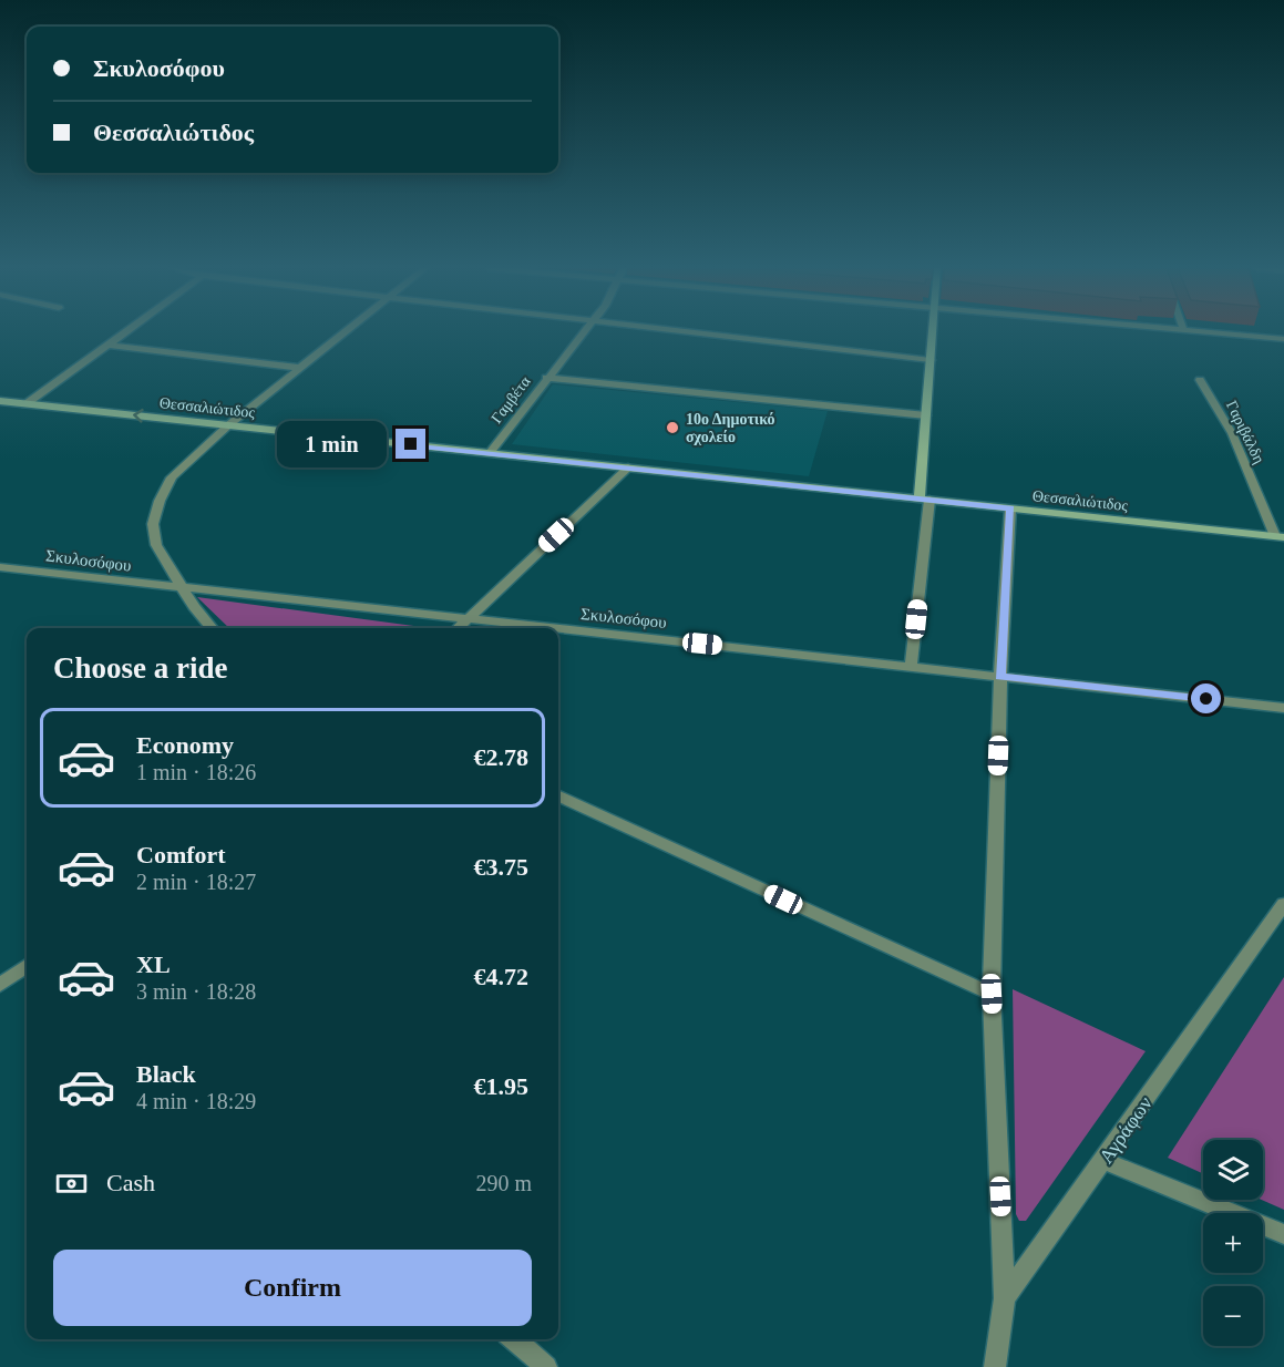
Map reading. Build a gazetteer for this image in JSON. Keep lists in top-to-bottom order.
{
  "streets": {
    "street": [
      "Γαμβέτα",
      "Θεσσαλιώτιδος",
      "Γαριβάλδη",
      "Σκυλοσόφου",
      "Αγράφων"
    ]
  },
  "crossings": [
    ["Γαμβέτα", "Θεσσαλιώτιδος"],
    ["Θεσσαλιώτιδος", "Γαριβάλδη"]
  ],
  "places": ["10ο Δημοτικό σχολείο"],
  "page": {
    "banner": ["Σκυλοσόφου", "Θεσσαλιώτιδος"],
    "bubble": "1 min",
    "heading": "Choose a ride",
    "list": [
      {
        "name": "Economy",
        "note": "1 min · 18:26",
        "value": "€2.78"
      },
      {
        "name": "Comfort",
        "note": "2 min · 18:27",
        "value": "€3.75"
      },
      {
        "name": "XL",
        "note": "3 min · 18:28",
        "value": "€4.72"
      },
      {
        "name": "Black",
        "note": "4 min · 18:29",
        "value": "€1.95"
      }
    ],
    "map_buttons": ["+", "−"],
    "pay": ["Cash", "290 m"],
    "buttons": "Confirm"
  }
}
